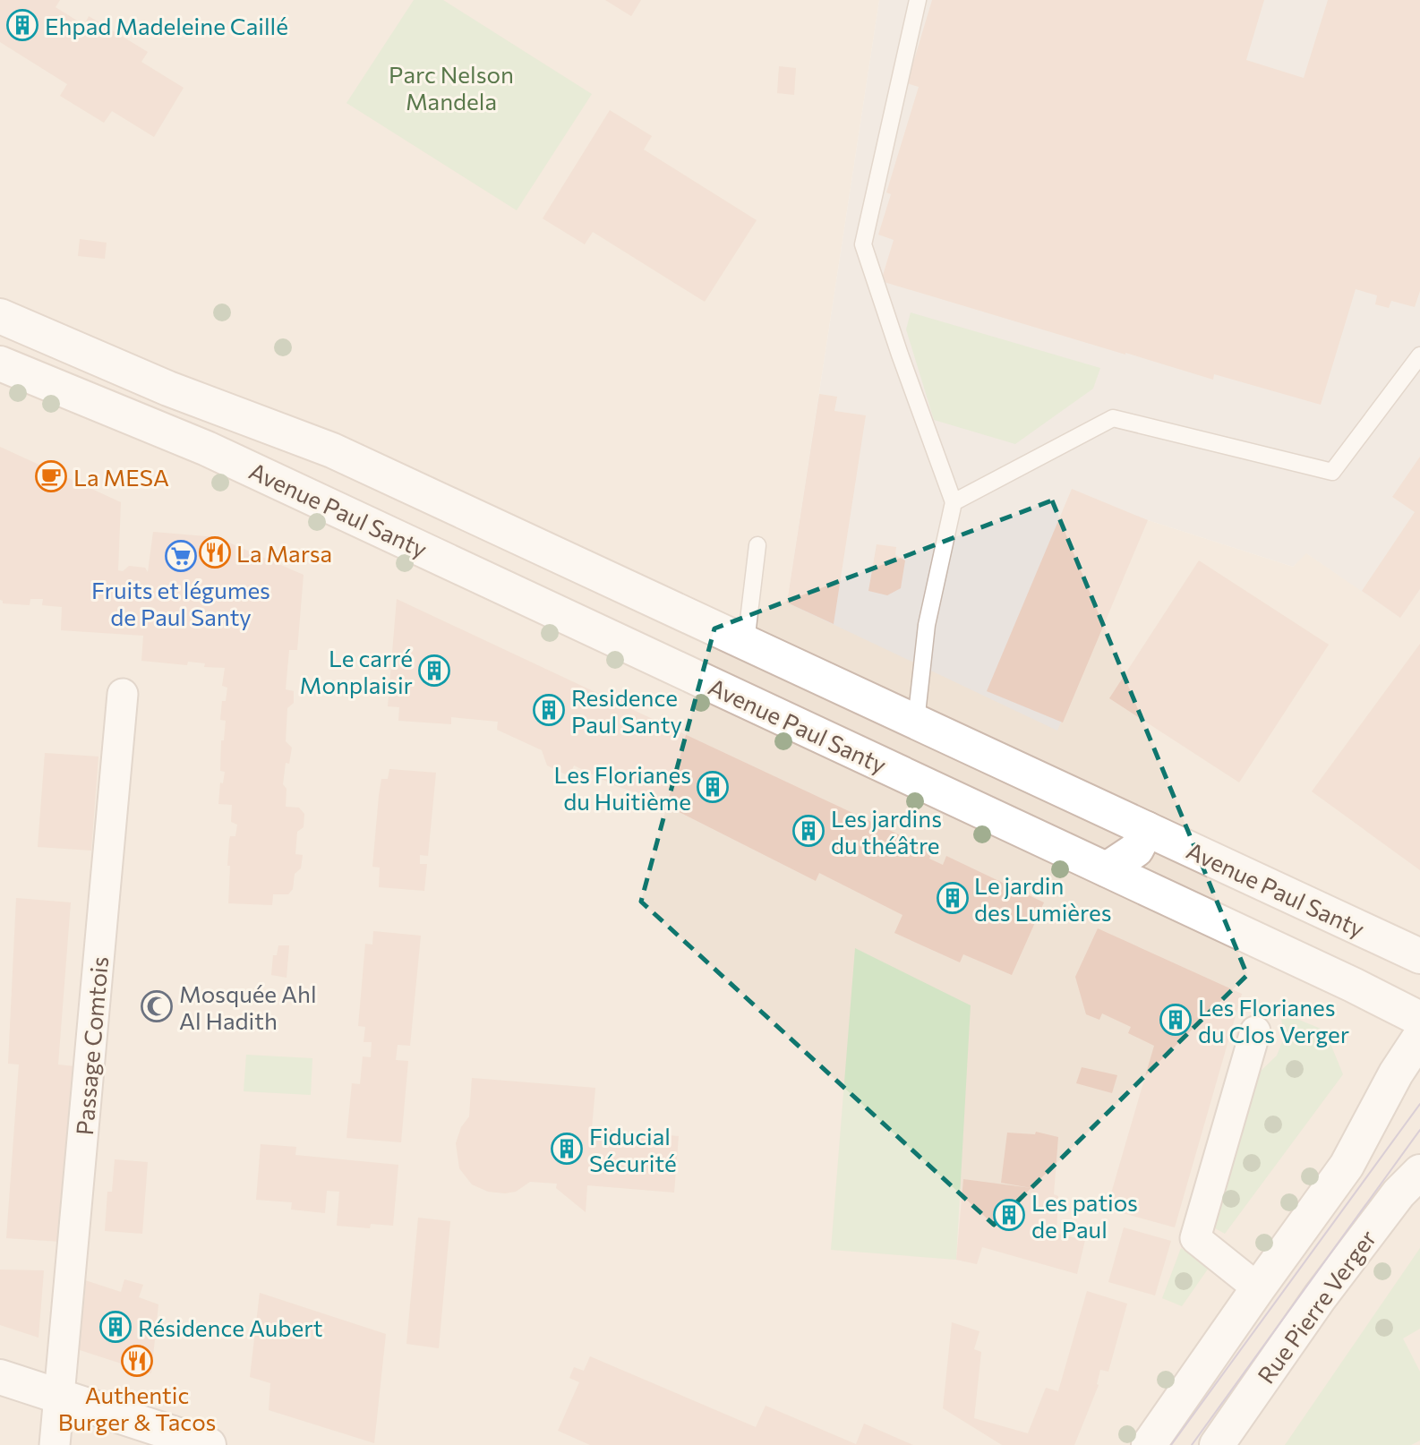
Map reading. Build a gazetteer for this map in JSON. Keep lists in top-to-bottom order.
{
  "streets": {
    "main road": ["Avenue Paul Santy", "Rue Pierre Verger"],
    "street": ["Passage Comtois"]
  },
  "parks": ["Parc Nelson Mandela"],
  "places": {
    "building": [
      "Ehpad Madeleine Caillé",
      "Le carré Monplaisir",
      "Residence Paul Santy",
      "Les Florianes du Huitième",
      "Les jardins du théâtre",
      "Le jardin des Lumières",
      "Les Florianes du Clos Verger",
      "Fiducial Sécurité",
      "Les patios de Paul",
      "Résidence Aubert"
    ],
    "cafe": ["La MESA"],
    "restaurant": ["La Marsa", "Authentic Burger & Tacos"],
    "supermarket": ["Fruits et légumes de Paul Santy"],
    "mosque": ["Mosquée Ahl Al Hadith"]
  }
}
